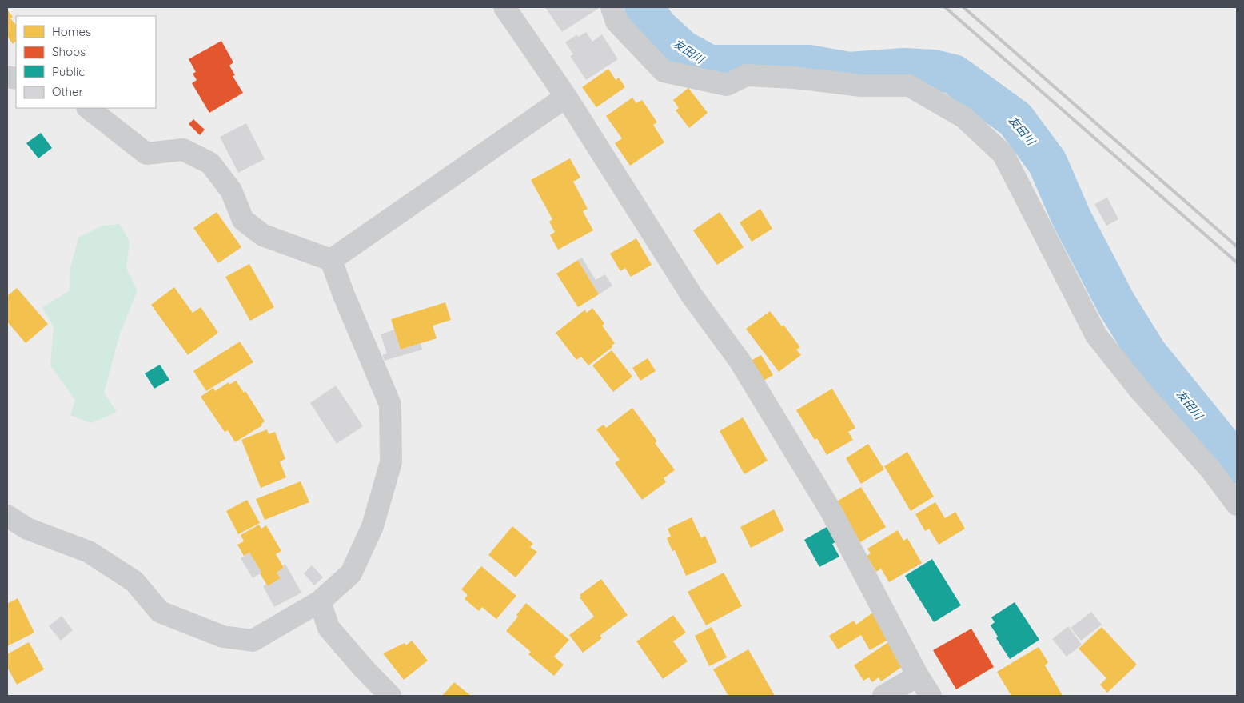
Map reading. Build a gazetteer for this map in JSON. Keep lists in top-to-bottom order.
{
  "water": ["友田川"],
  "legend": [
    "Homes",
    "Shops",
    "Public",
    "Other"
  ]
}
